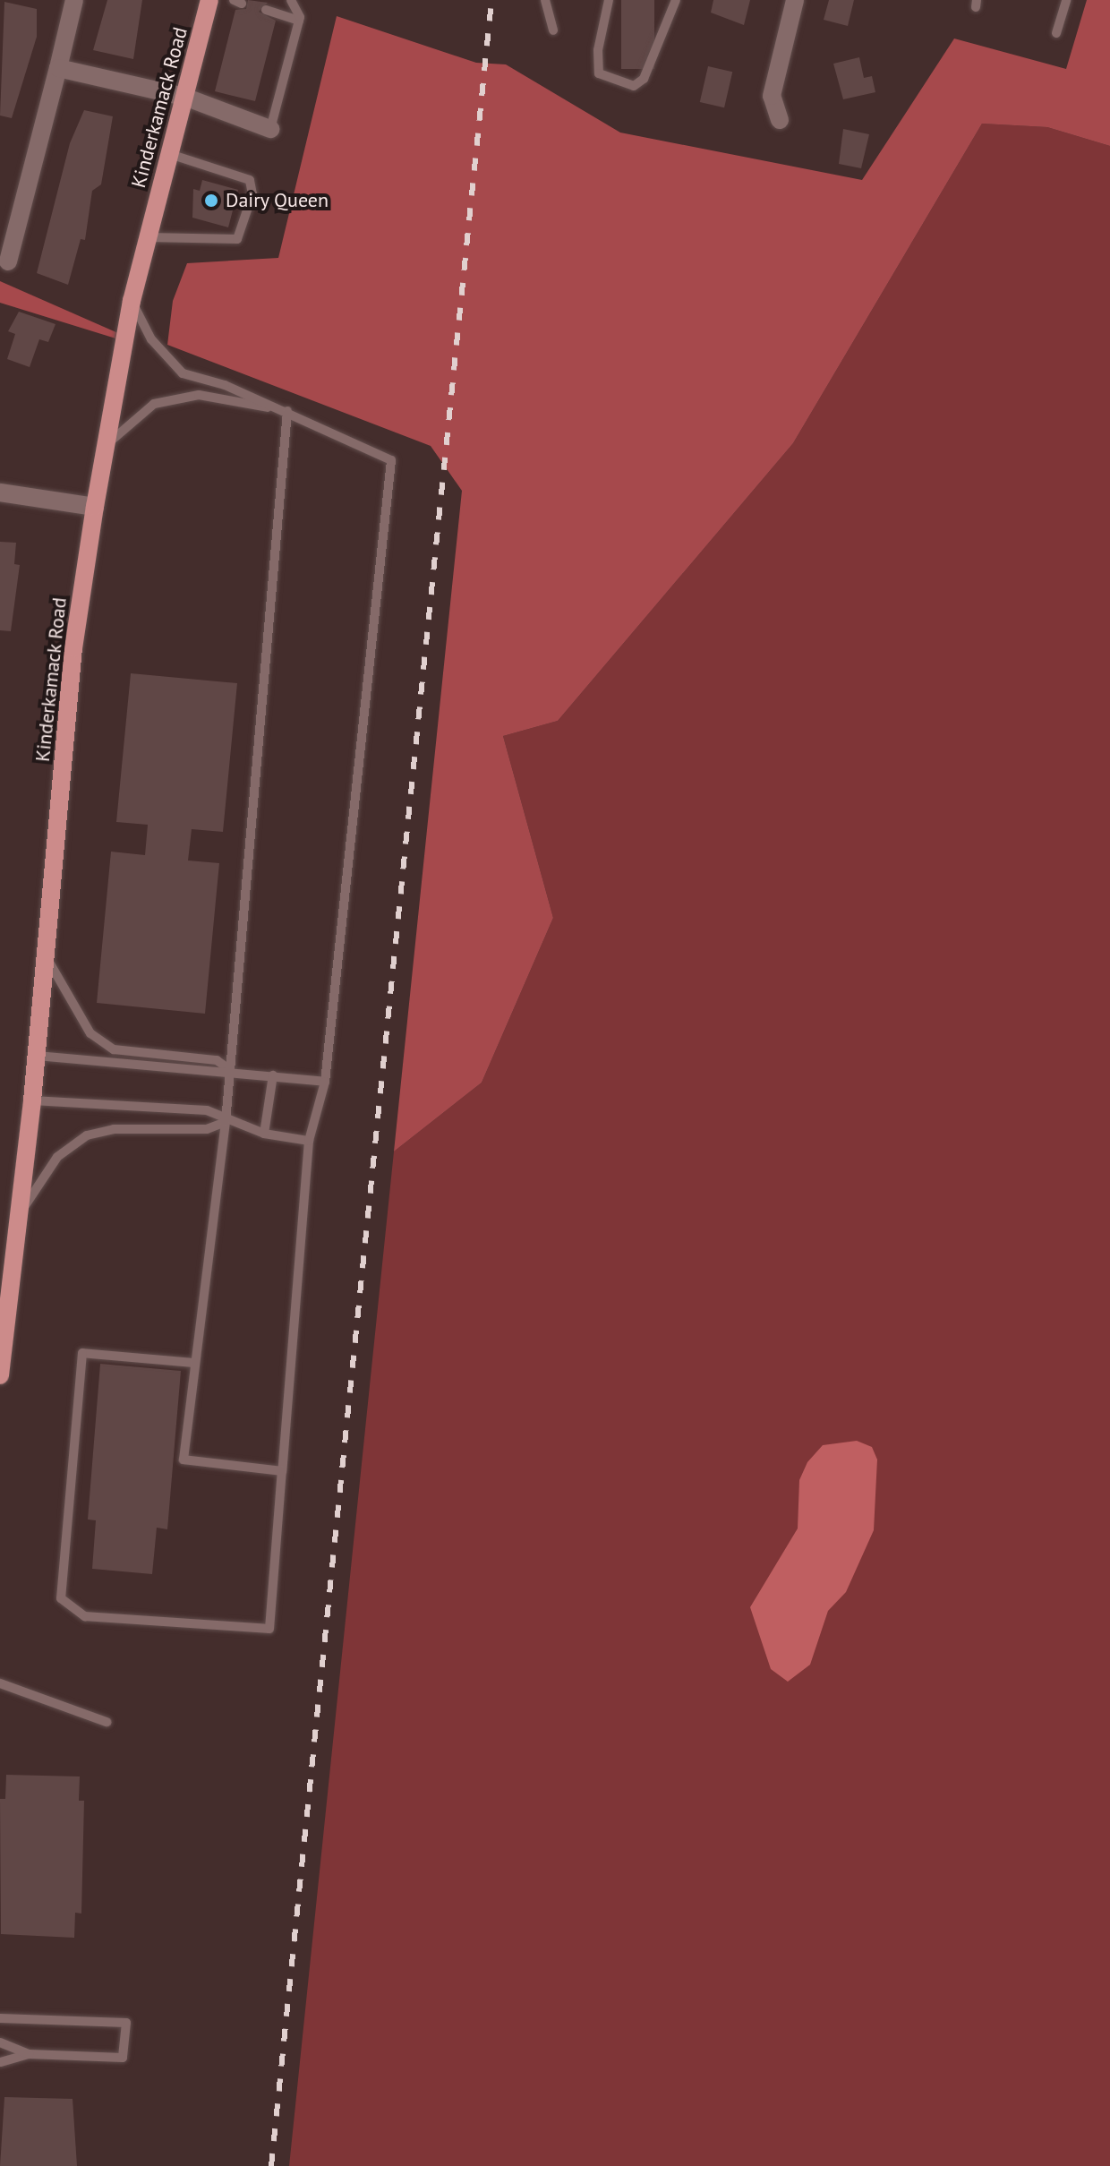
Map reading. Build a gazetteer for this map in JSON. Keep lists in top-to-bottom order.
{
  "streets": {
    "main road": ["Kinderkamack Road"]
  },
  "places": ["Dairy Queen"]
}
